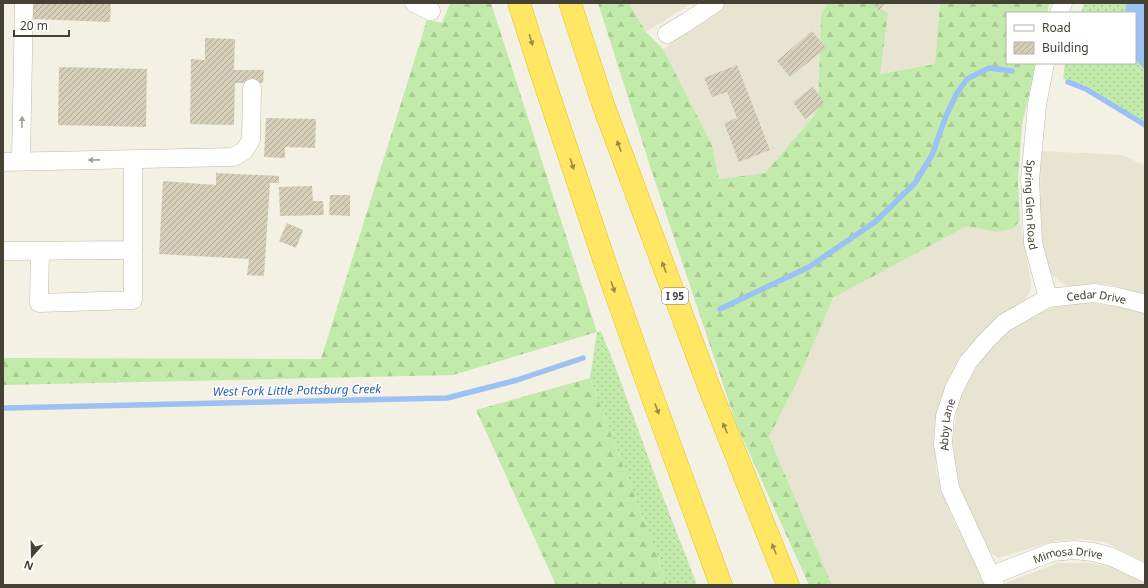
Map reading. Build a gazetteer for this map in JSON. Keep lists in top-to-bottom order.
{
  "streets": {
    "highway": ["I 95"],
    "street": [
      "Spring Glen Road",
      "Cedar Drive",
      "Abby Lane",
      "Mimosa Drive"
    ]
  },
  "crossings": [
    ["Spring Glen Road", "Cedar Drive"],
    ["Spring Glen Road", "Abby Lane"],
    ["Cedar Drive", "Abby Lane"],
    ["Abby Lane", "Mimosa Drive"]
  ],
  "water": ["West Fork Little Pottsburg Creek"],
  "legend": ["Road", "Building"],
  "scale_bar": "20 m",
  "north": "bottom"
}
